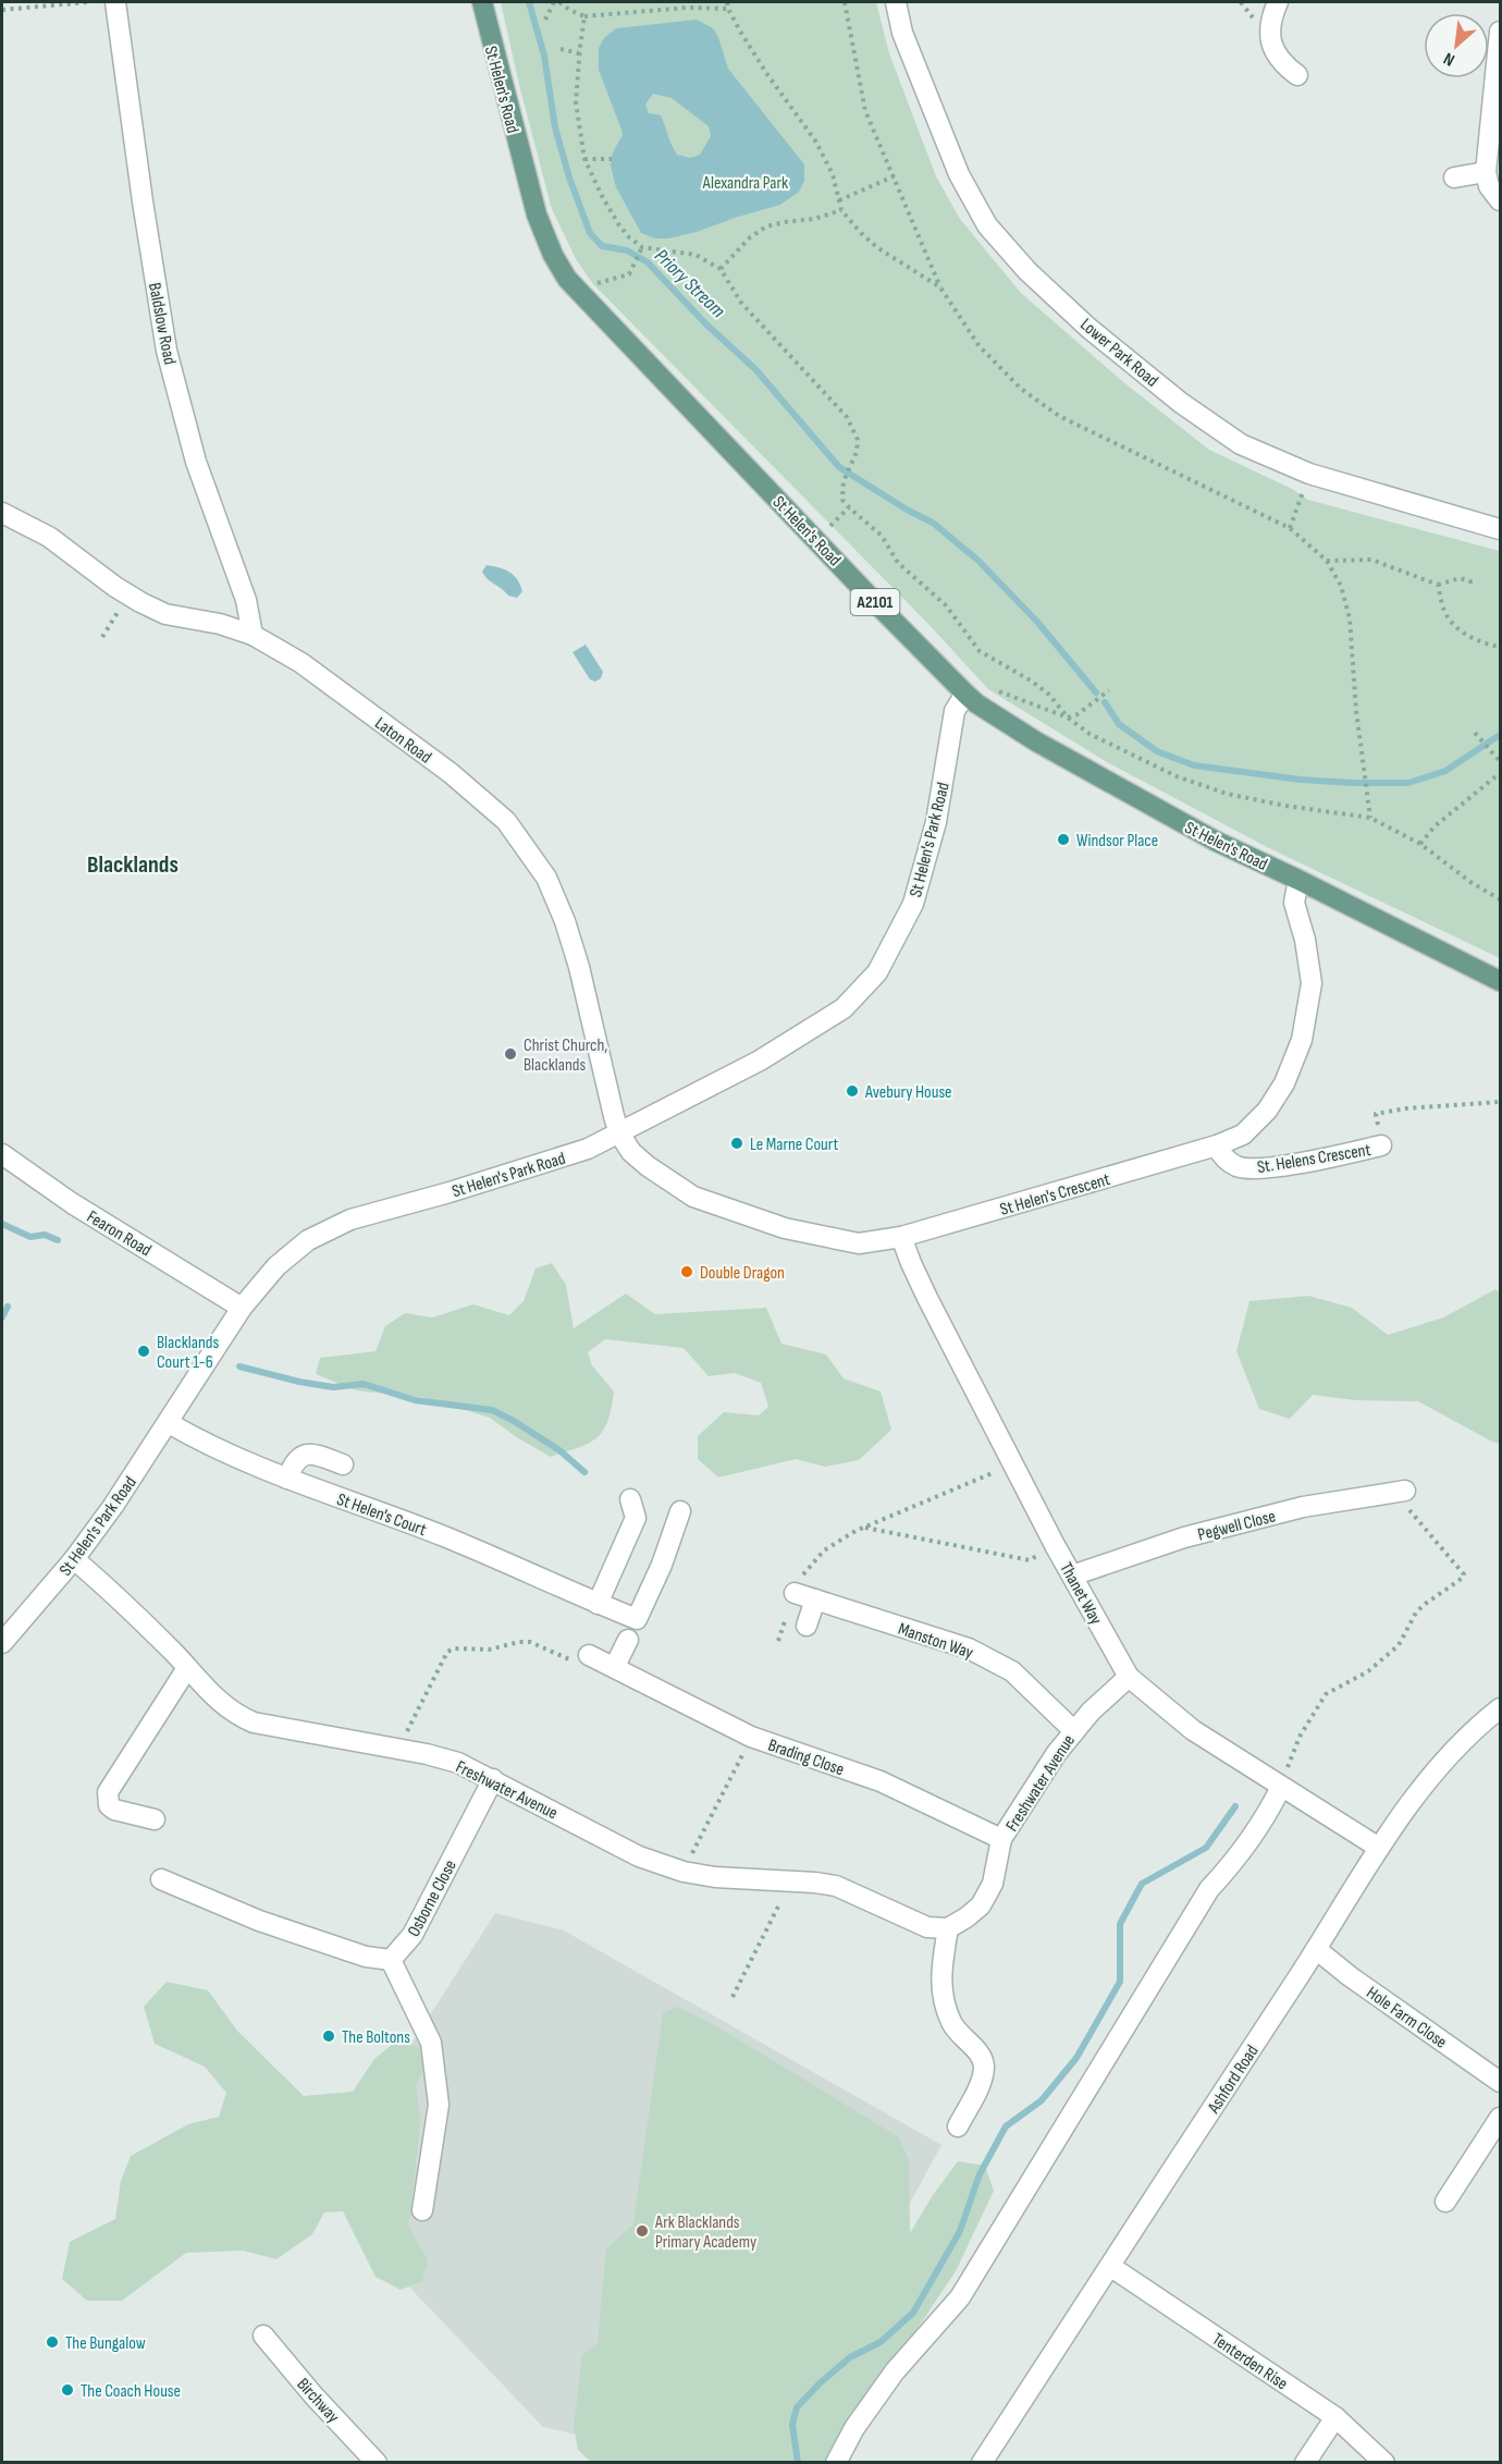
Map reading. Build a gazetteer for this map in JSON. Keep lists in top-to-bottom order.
{
  "streets": {
    "main road": ["St Helen's Road", "A2101"],
    "street": [
      "Baldslow Road",
      "Lower Park Road",
      "Laton Road",
      "St Helen's Park Road",
      "St. Helens Crescent",
      "St Helen's Crescent",
      "Fearon Road",
      "St Helen's Court",
      "Pegwell Close",
      "Thanet Way",
      "Manston Way",
      "Brading Close",
      "Freshwater Avenue",
      "Osborne Close",
      "Hole Farm Close",
      "Ashford Road",
      "Tenterden Rise",
      "Birchway"
    ]
  },
  "crossings": [
    ["St Helen's Road", "St Helen's Park Road"],
    ["St Helen's Road", "St Helen's Crescent"],
    ["Baldslow Road", "Laton Road"],
    ["Laton Road", "St Helen's Park Road"],
    ["Laton Road", "St Helen's Crescent"],
    ["St Helen's Park Road", "St Helen's Crescent"],
    ["St Helen's Park Road", "Fearon Road"],
    ["St Helen's Park Road", "St Helen's Court"],
    ["St Helen's Park Road", "Freshwater Avenue"],
    ["St. Helens Crescent", "St Helen's Crescent"],
    ["St Helen's Crescent", "Thanet Way"],
    ["Pegwell Close", "Thanet Way"],
    ["Thanet Way", "Freshwater Avenue"],
    ["Thanet Way", "Ashford Road"],
    ["Manston Way", "Freshwater Avenue"],
    ["Brading Close", "Freshwater Avenue"],
    ["Freshwater Avenue", "Osborne Close"],
    ["Hole Farm Close", "Ashford Road"],
    ["Ashford Road", "Tenterden Rise"]
  ],
  "districts": ["Blacklands"],
  "water": ["Priory Stream"],
  "parks": ["Alexandra Park"],
  "places": [
    "Windsor Place",
    "Christ Church, Blacklands",
    "Avebury House",
    "Le Marne Court",
    "Double Dragon",
    "Blacklands Court 1-6",
    "The Boltons",
    "Ark Blacklands Primary Academy",
    "The Bungalow",
    "The Coach House"
  ],
  "north": "bottom left"
}
